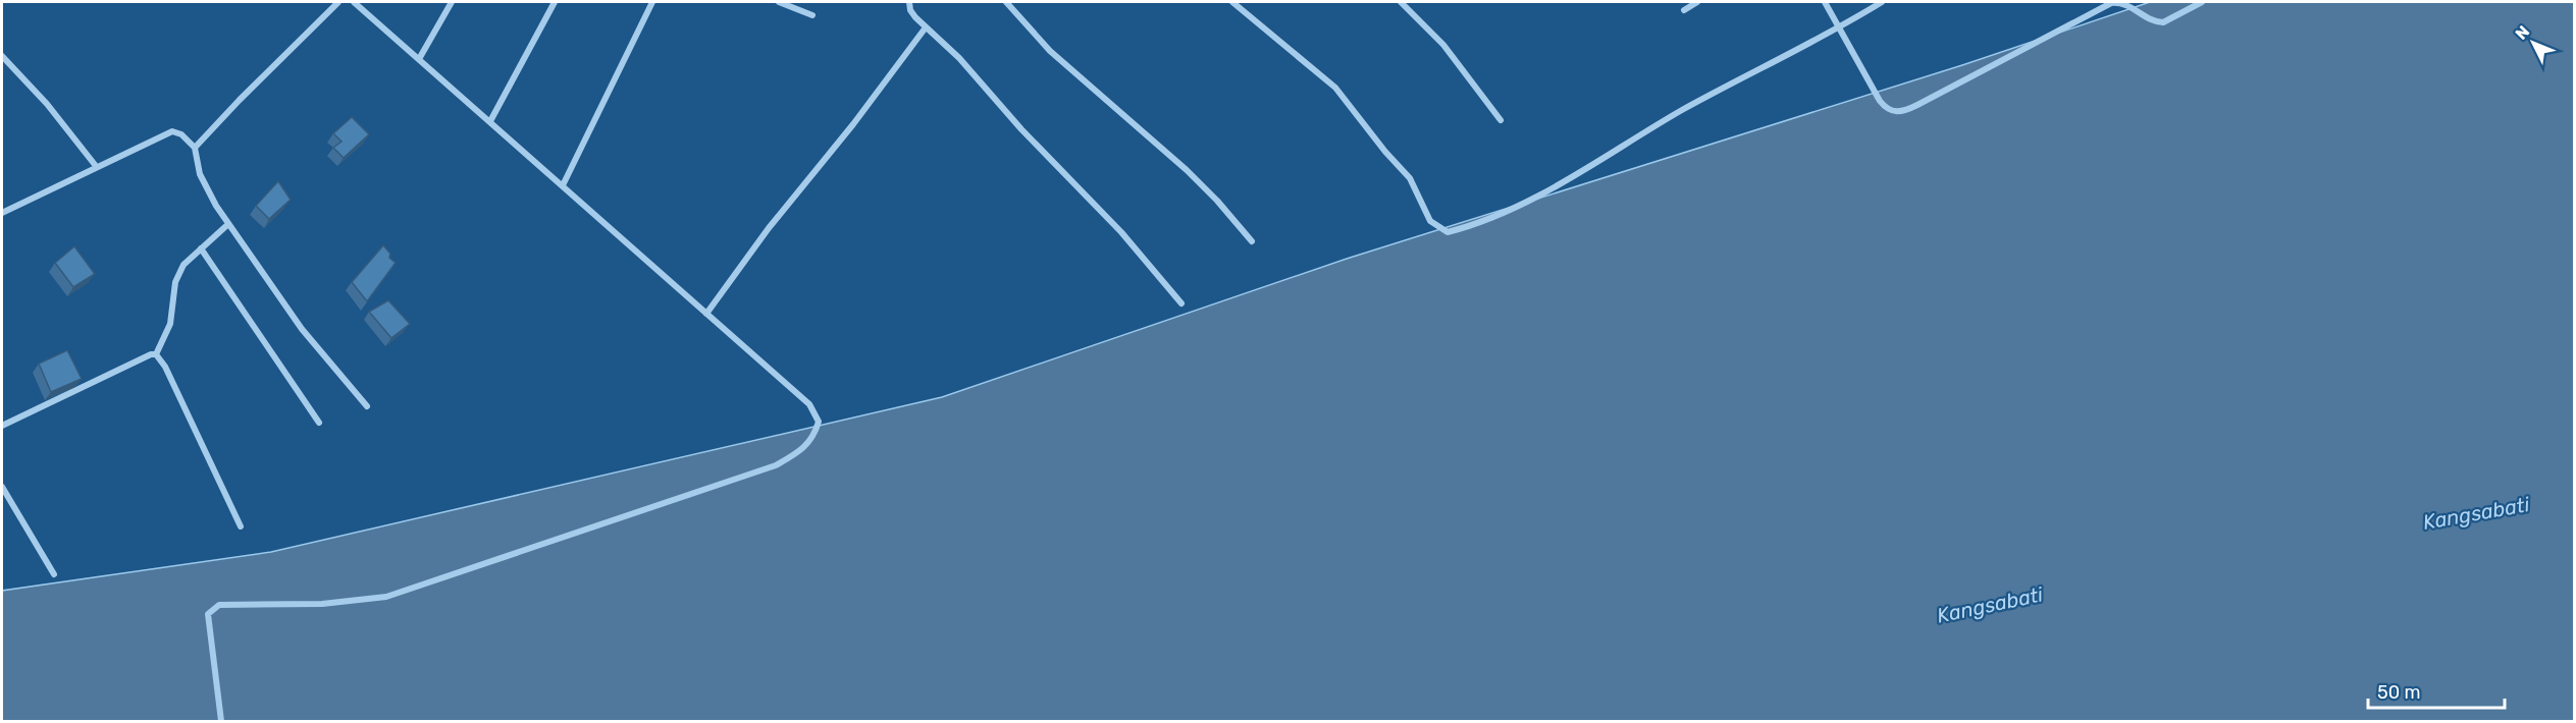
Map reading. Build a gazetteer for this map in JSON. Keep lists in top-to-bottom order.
{
  "water": ["Kangsabati"],
  "scale_bar": "50 m",
  "north": "top left"
}
